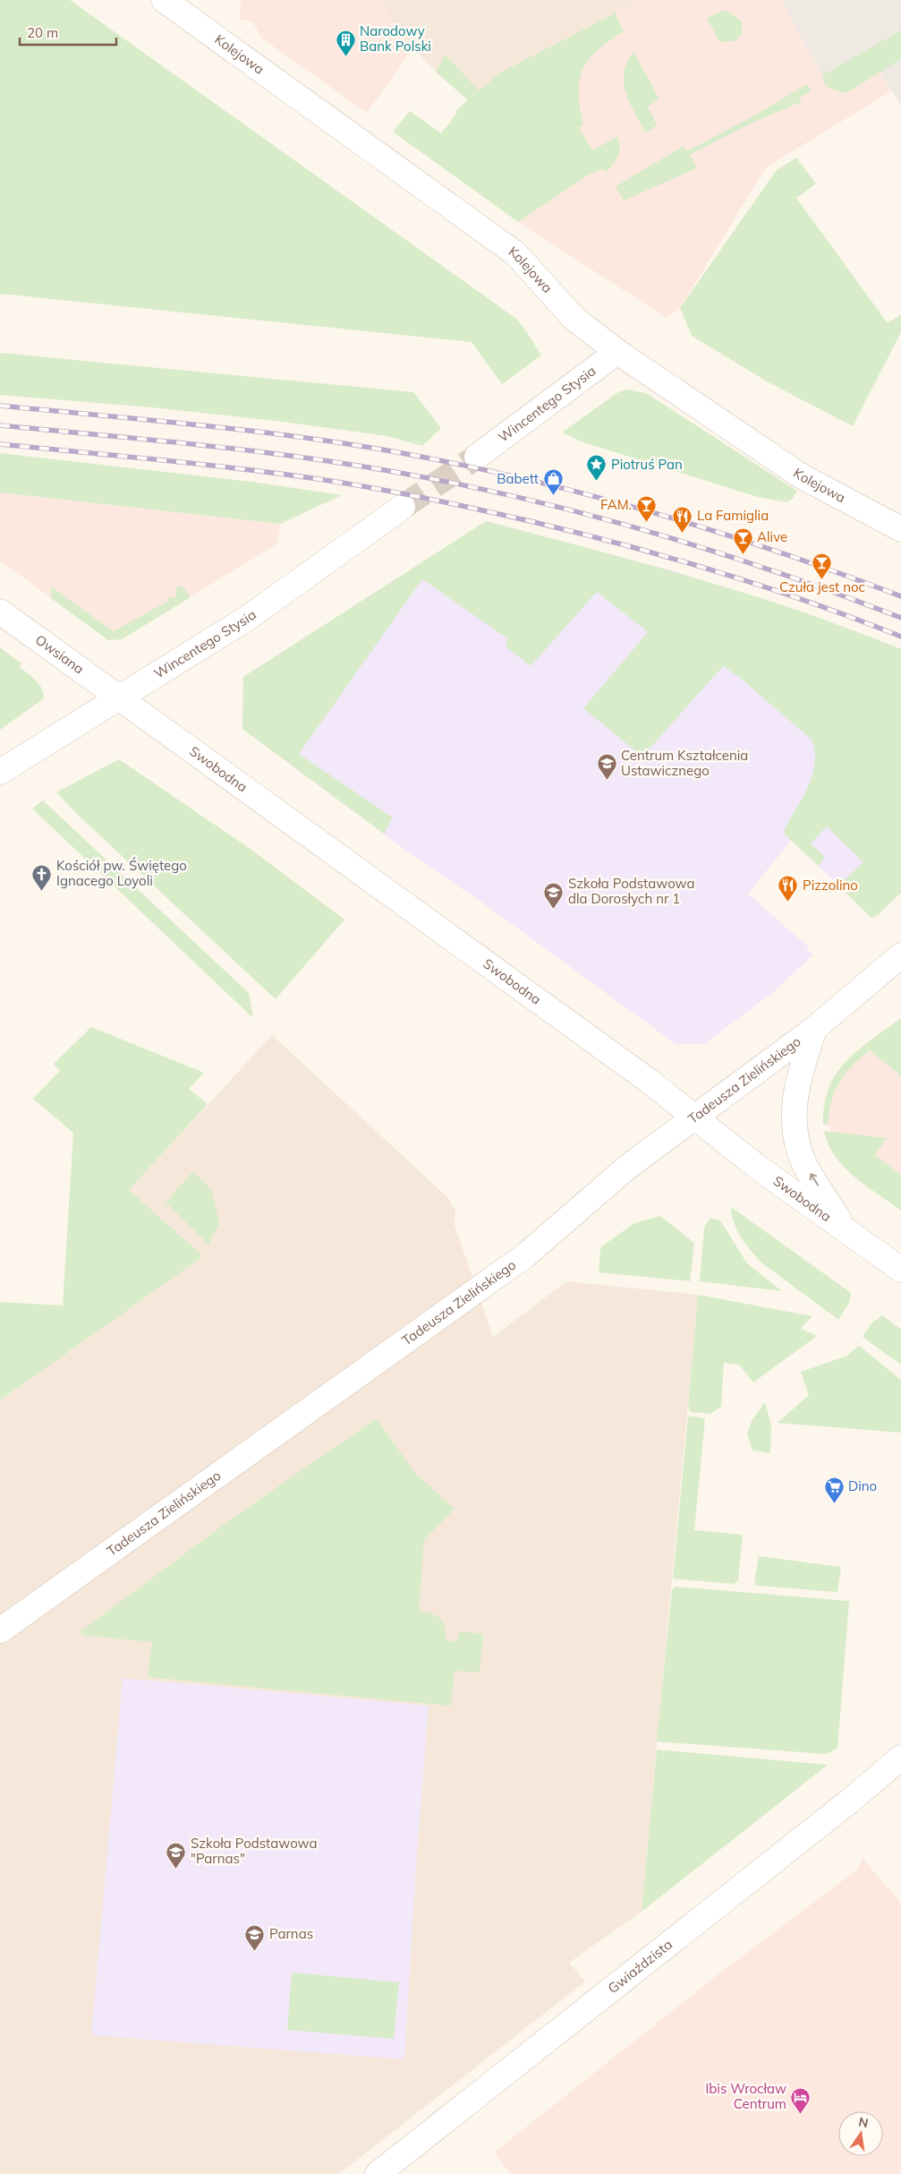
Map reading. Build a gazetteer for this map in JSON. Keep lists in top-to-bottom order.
{
  "streets": {
    "street": [
      "Kolejowa",
      "Wincentego Stysia",
      "Owsiana",
      "Swobodna",
      "Tadeusza Zielińskiego",
      "Gwiaździsta"
    ]
  },
  "crossings": [
    ["Kolejowa", "Wincentego Stysia"],
    ["Wincentego Stysia", "Owsiana"],
    ["Wincentego Stysia", "Swobodna"],
    ["Owsiana", "Swobodna"],
    ["Swobodna", "Tadeusza Zielińskiego"]
  ],
  "places": {
    "building": ["Narodowy Bank Polski"],
    "place": ["Piotruś Pan"],
    "shop": ["Babett"],
    "bar": ["FAM.", "Alive", "Czuła jest noc"],
    "restaurant": ["La Famiglia", "Pizzolino"],
    "school or university": [
      "Centrum Kształcenia Ustawicznego",
      "Szkoła Podstawowa dla Dorosłych nr 1",
      "Szkoła Podstawowa \"Parnas\"",
      "Parnas"
    ],
    "church": ["Kościół pw. Świętego Ignacego Loyoli"],
    "supermarket": ["Dino"],
    "hotel": ["Ibis Wrocław Centrum"]
  },
  "scale_bar": "20 m",
  "north": "top"
}
